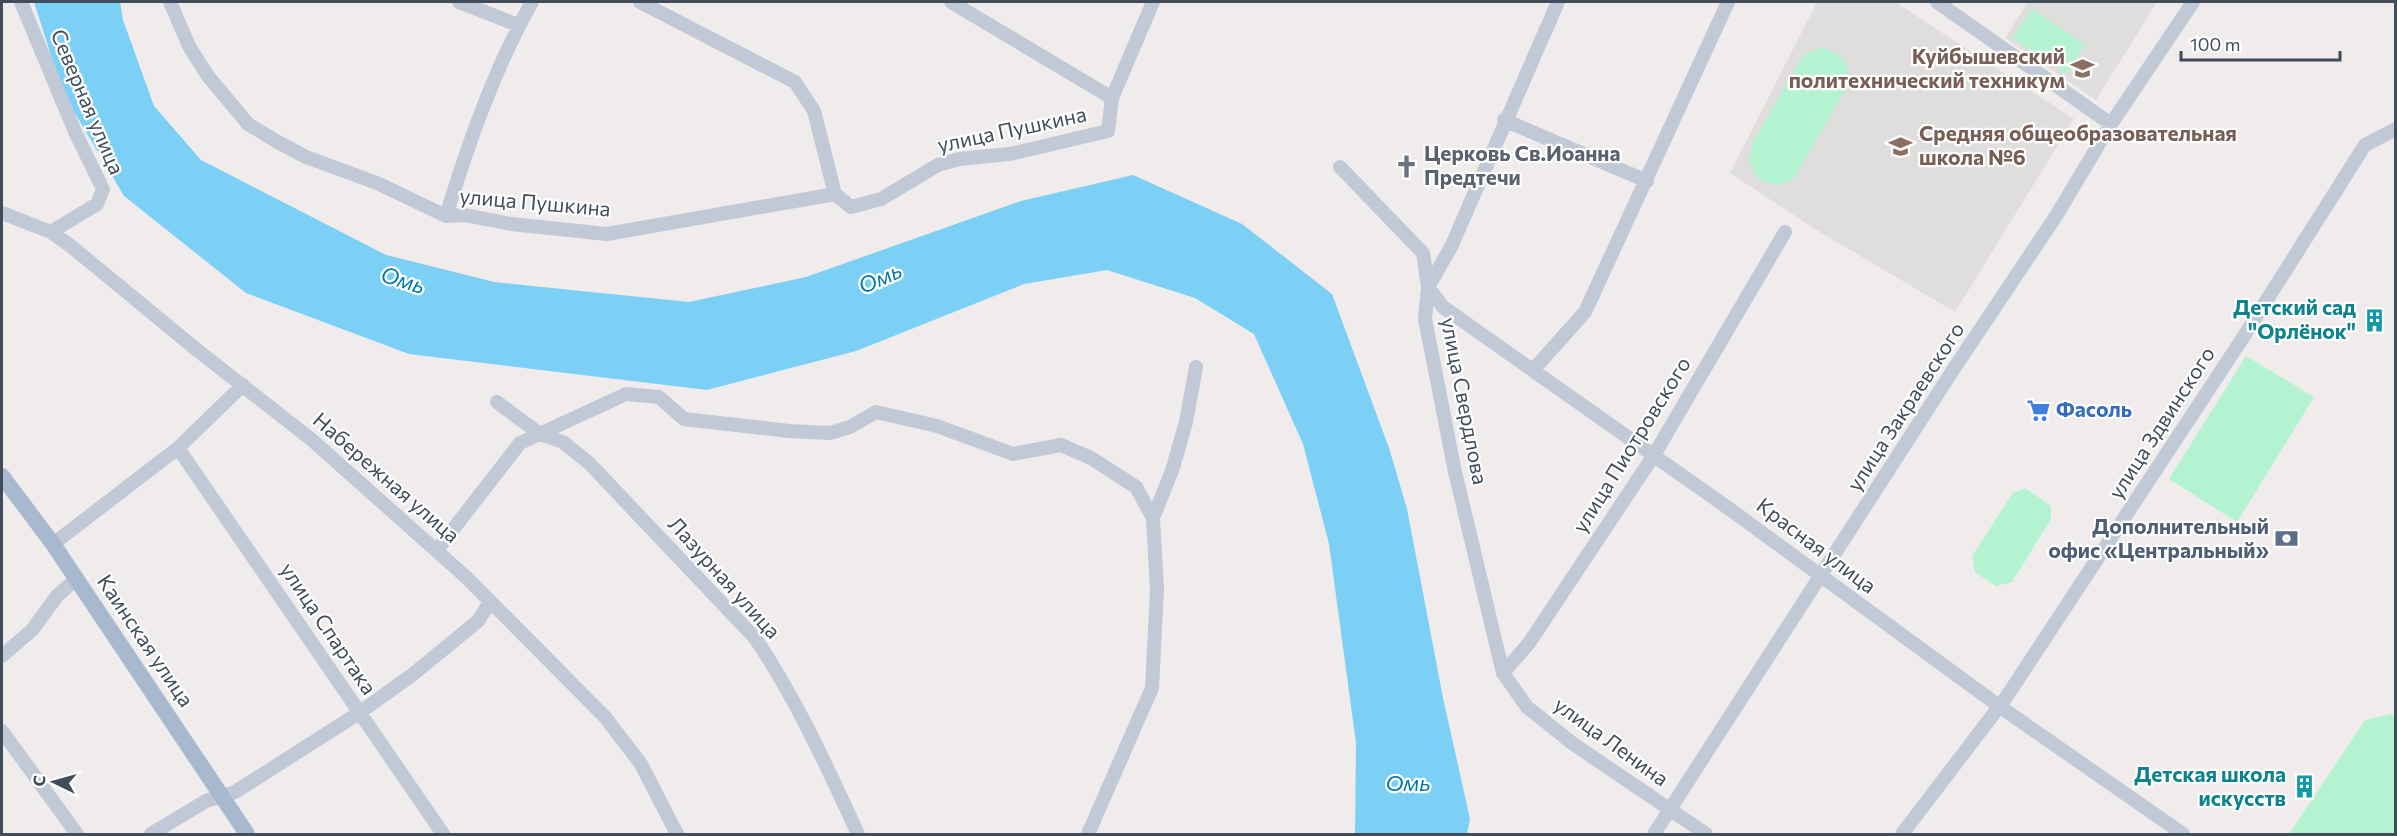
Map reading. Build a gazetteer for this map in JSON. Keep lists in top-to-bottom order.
{
  "streets": {
    "main road": ["Каинская улица"],
    "street": [
      "Северная улица",
      "улица Пушкина",
      "улица Свердлова",
      "улица Закраевского",
      "улица Здвинского",
      "улица Пиотровского",
      "Набережная улица",
      "Красная улица",
      "Лазурная улица",
      "улица Спартака",
      "улица Ленина"
    ]
  },
  "crossings": [
    ["Северная улица", "Набережная улица"],
    ["улица Свердлова", "улица Пиотровского"],
    ["улица Свердлова", "Красная улица"],
    ["улица Свердлова", "улица Ленина"],
    ["улица Закраевского", "Красная улица"],
    ["улица Закраевского", "улица Ленина"],
    ["улица Здвинского", "Красная улица"],
    ["улица Пиотровского", "Красная улица"],
    ["улица Пиотровского", "улица Ленина"]
  ],
  "water": ["Омь"],
  "places": {
    "school or university": ["Куйбышевский политехнический техникум", "Средняя общеобразовательная школа №6"],
    "church": ["Церковь Св.Иоанна Предтечи"],
    "building": ["Детский сад \"Орлёнок\"", "Детская школа искусств"],
    "supermarket": ["Фасоль"],
    "bank": ["Дополнительный офис «Центральный»"]
  },
  "scale_bar": "100 m",
  "north": "left"
}
